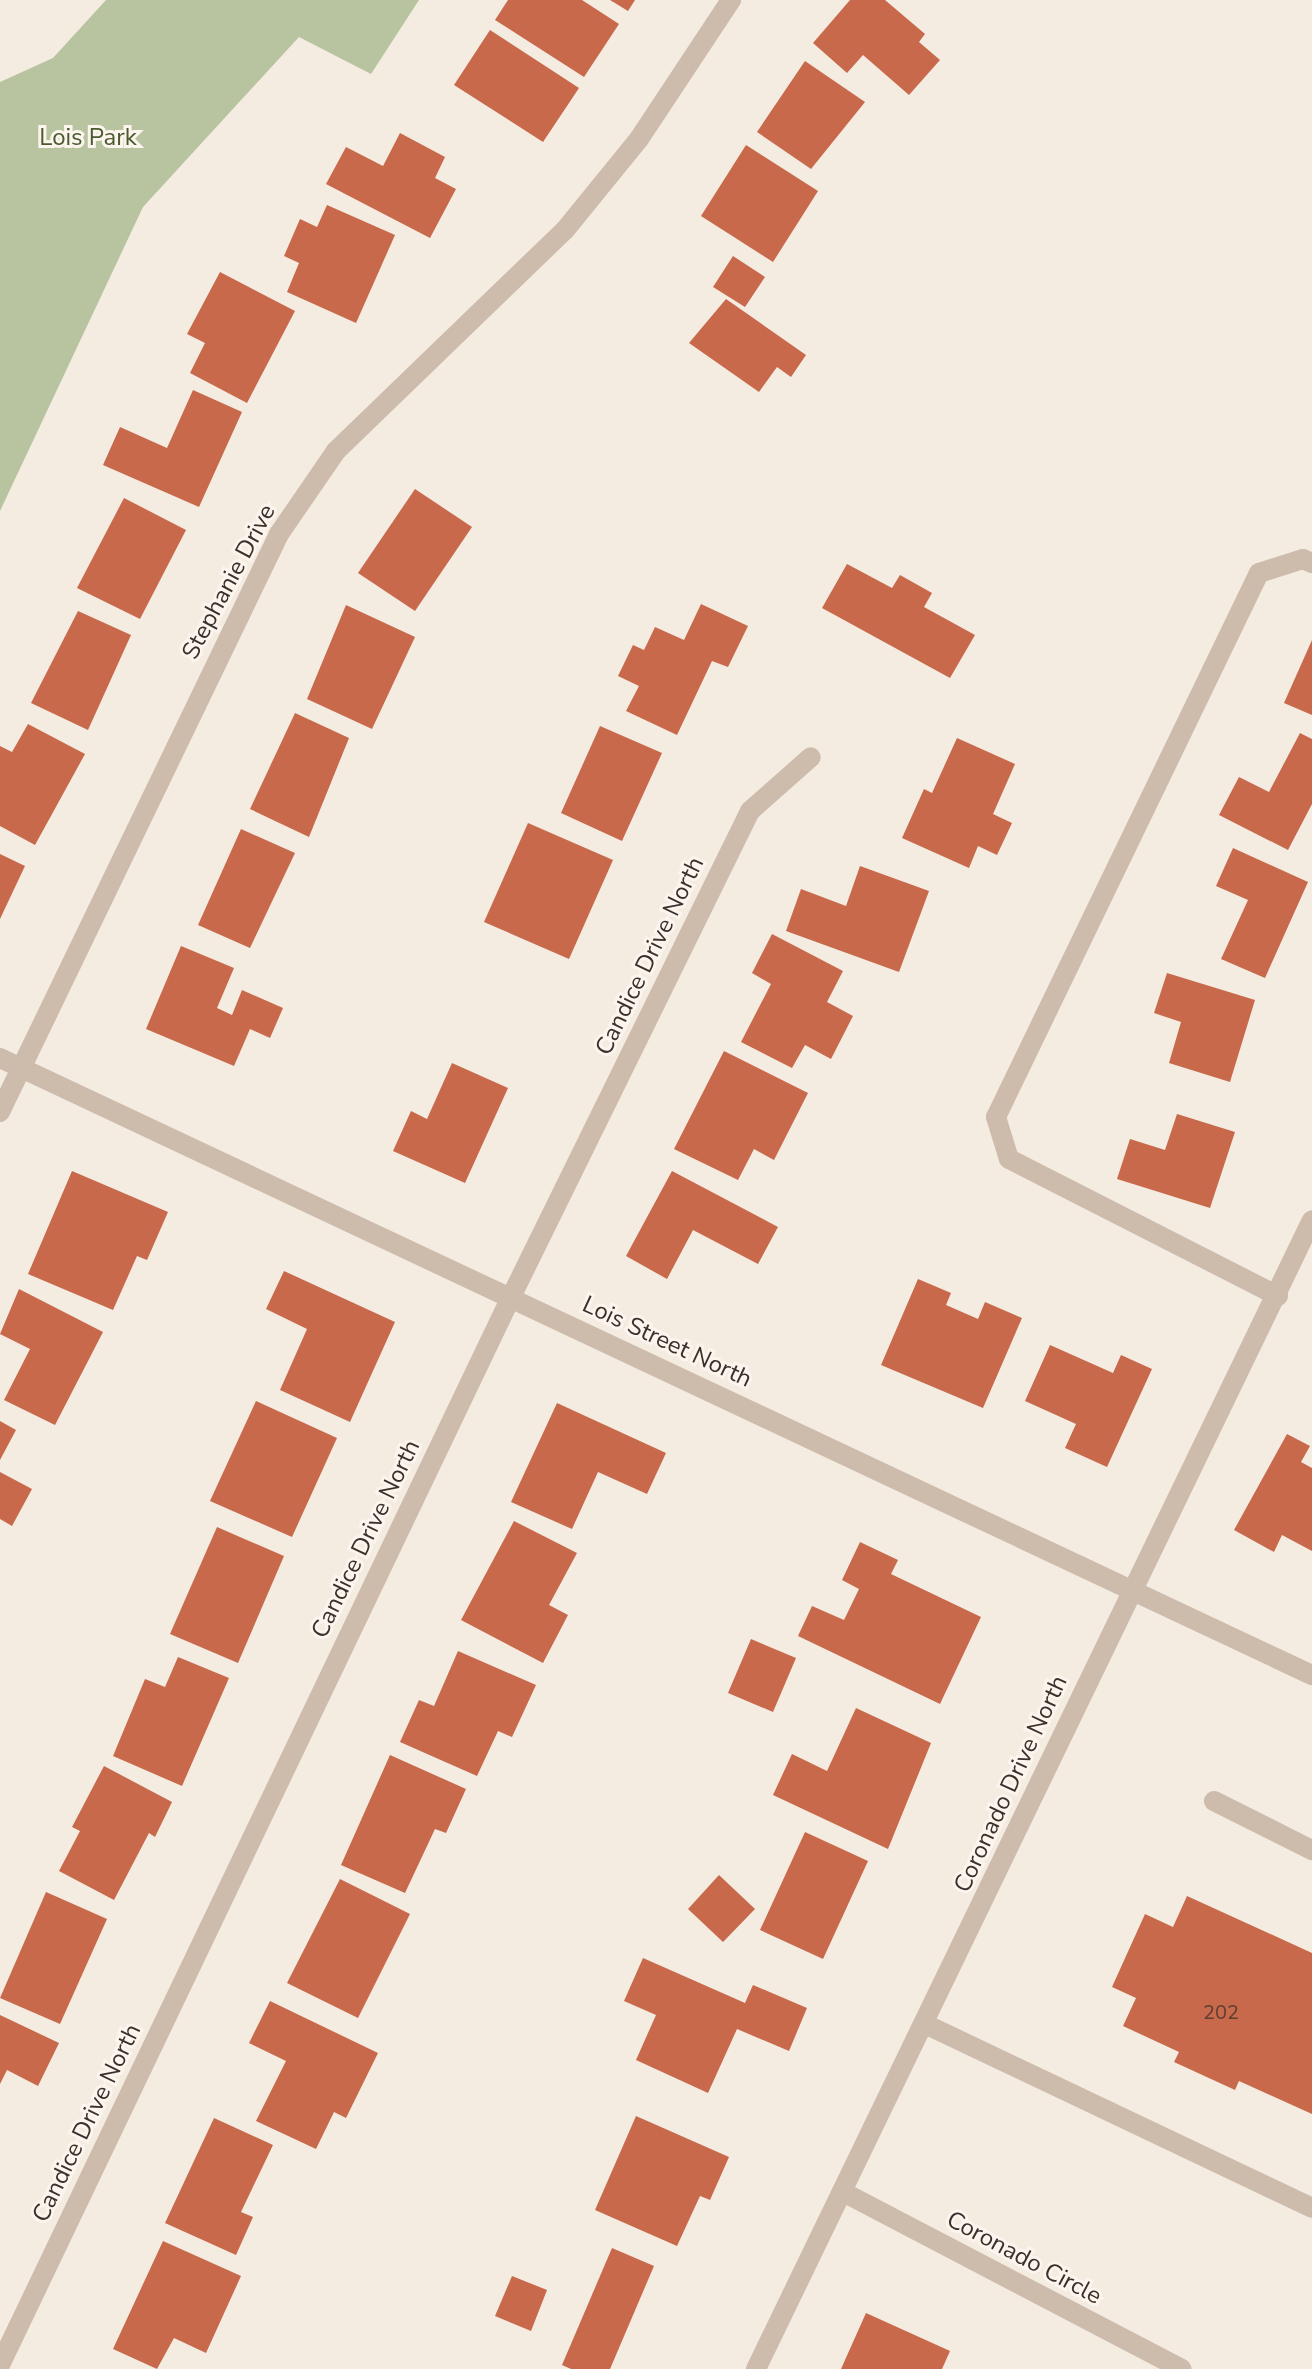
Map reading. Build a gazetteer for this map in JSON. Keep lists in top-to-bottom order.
{
  "streets": {
    "street": [
      "Stephanie Drive",
      "Candice Drive North",
      "Lois Street North",
      "Coronado Drive North",
      "Coronado Circle"
    ]
  },
  "crossings": [
    ["Stephanie Drive", "Lois Street North"],
    ["Candice Drive North", "Lois Street North"],
    ["Lois Street North", "Coronado Drive North"],
    ["Coronado Drive North", "Coronado Circle"]
  ],
  "parks": ["Lois Park"],
  "house_numbers": ["202"]
}
